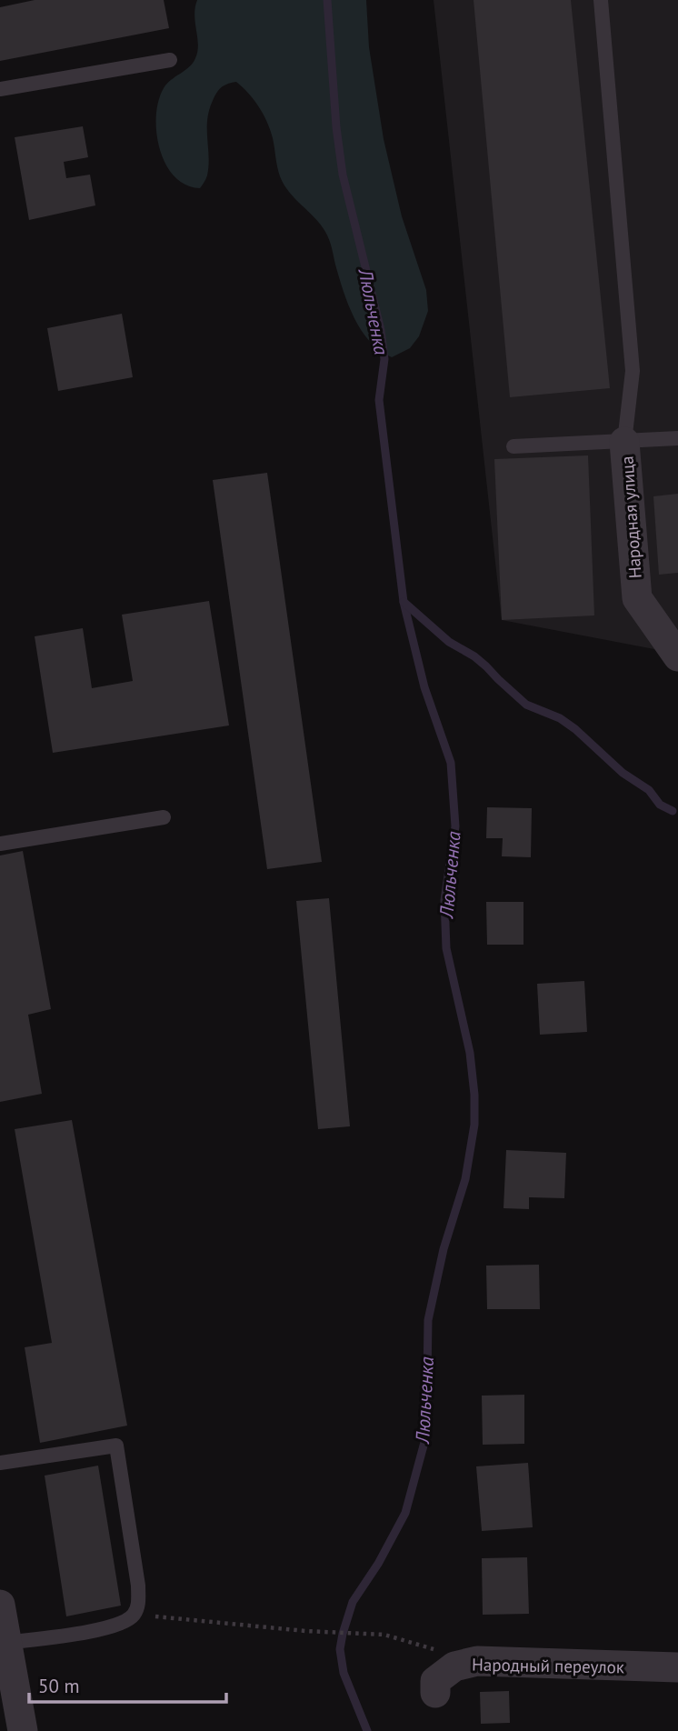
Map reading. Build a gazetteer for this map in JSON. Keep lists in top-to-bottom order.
{
  "streets": {
    "street": ["Народная улица", "Народный переулок"]
  },
  "water": ["Люльченка"],
  "scale_bar": "50 m"
}
